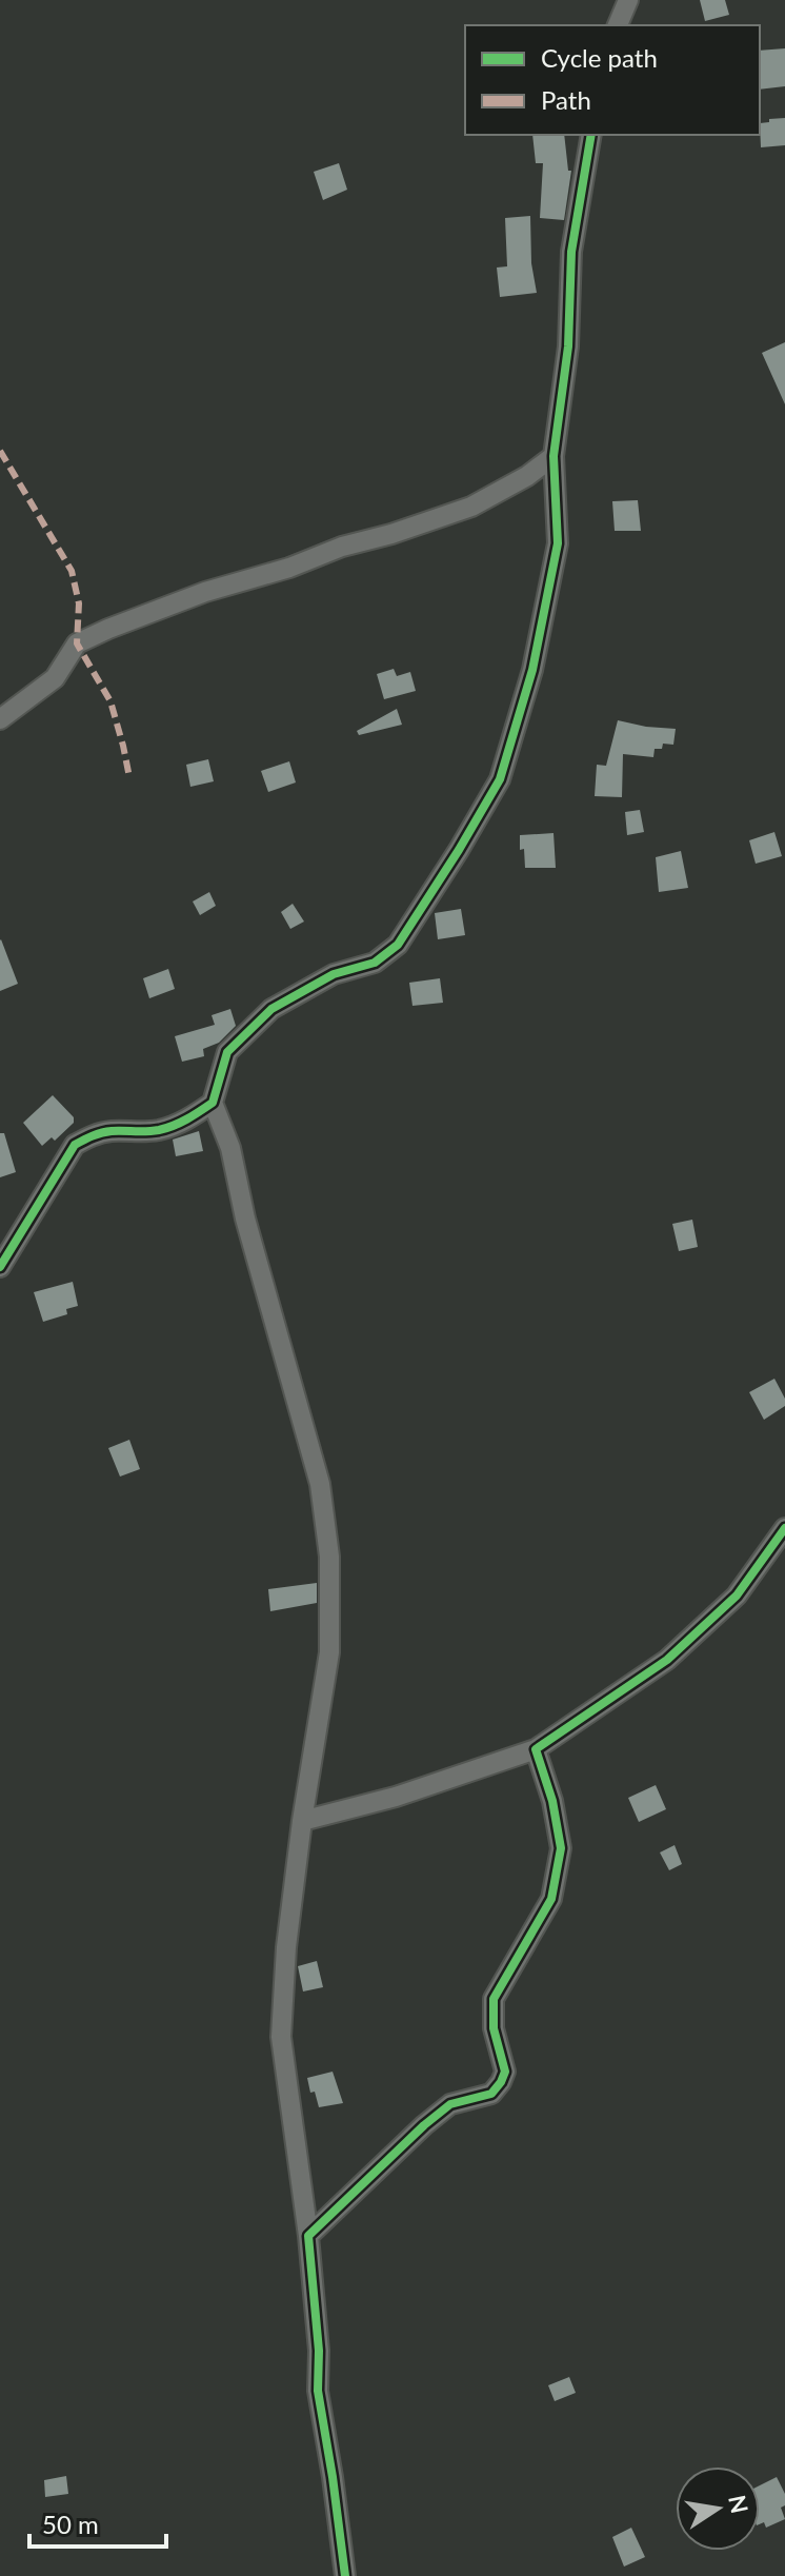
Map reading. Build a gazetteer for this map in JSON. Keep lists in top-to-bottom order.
{
  "legend": ["Cycle path", "Path"],
  "scale_bar": "50 m",
  "north": "right"
}
